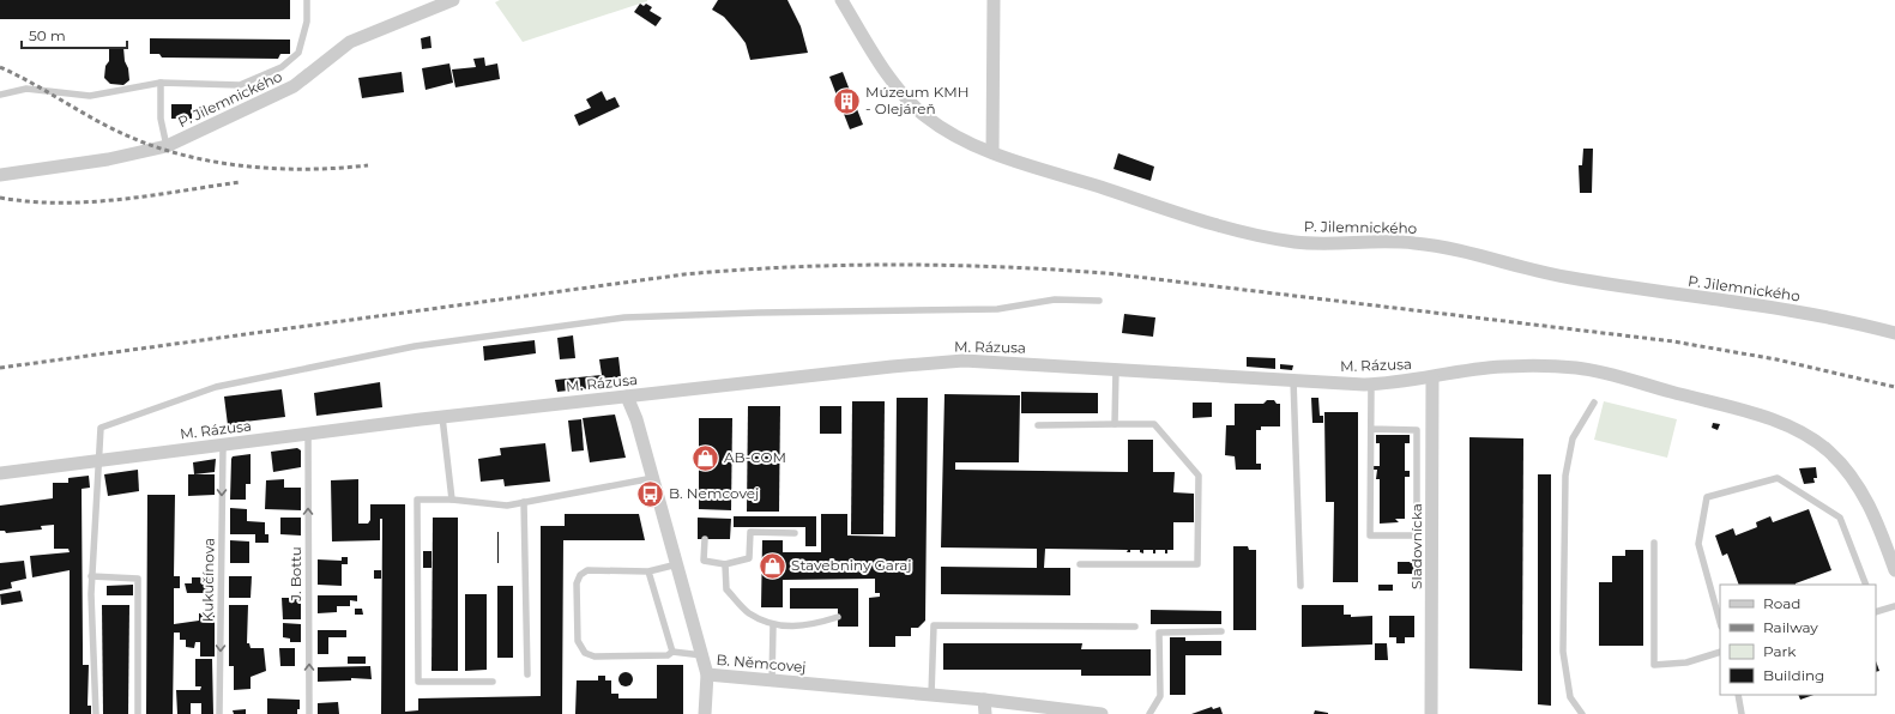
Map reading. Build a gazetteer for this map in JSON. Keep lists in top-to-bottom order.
{
  "streets": {
    "street": [
      "P. Jilemnického",
      "M. Rázusa",
      "Sladovnícka",
      "B. Němcovej"
    ],
    "lane": ["J. Bottu", "Kukučínova"]
  },
  "crossings": [
    ["M. Rázusa", "Sladovnícka"],
    ["M. Rázusa", "J. Bottu"],
    ["M. Rázusa", "Kukučínova"],
    ["M. Rázusa", "B. Němcovej"]
  ],
  "one_way": ["J. Bottu", "Kukučínova"],
  "places": {
    "building": ["Múzeum KMH - Olejáreň"],
    "shop": ["AB-COM", "Stavebniny Garaj"],
    "bus stop": ["B. Nemcovej"]
  },
  "legend": [
    "Road",
    "Railway",
    "Park",
    "Building"
  ],
  "scale_bar": "50 m"
}
